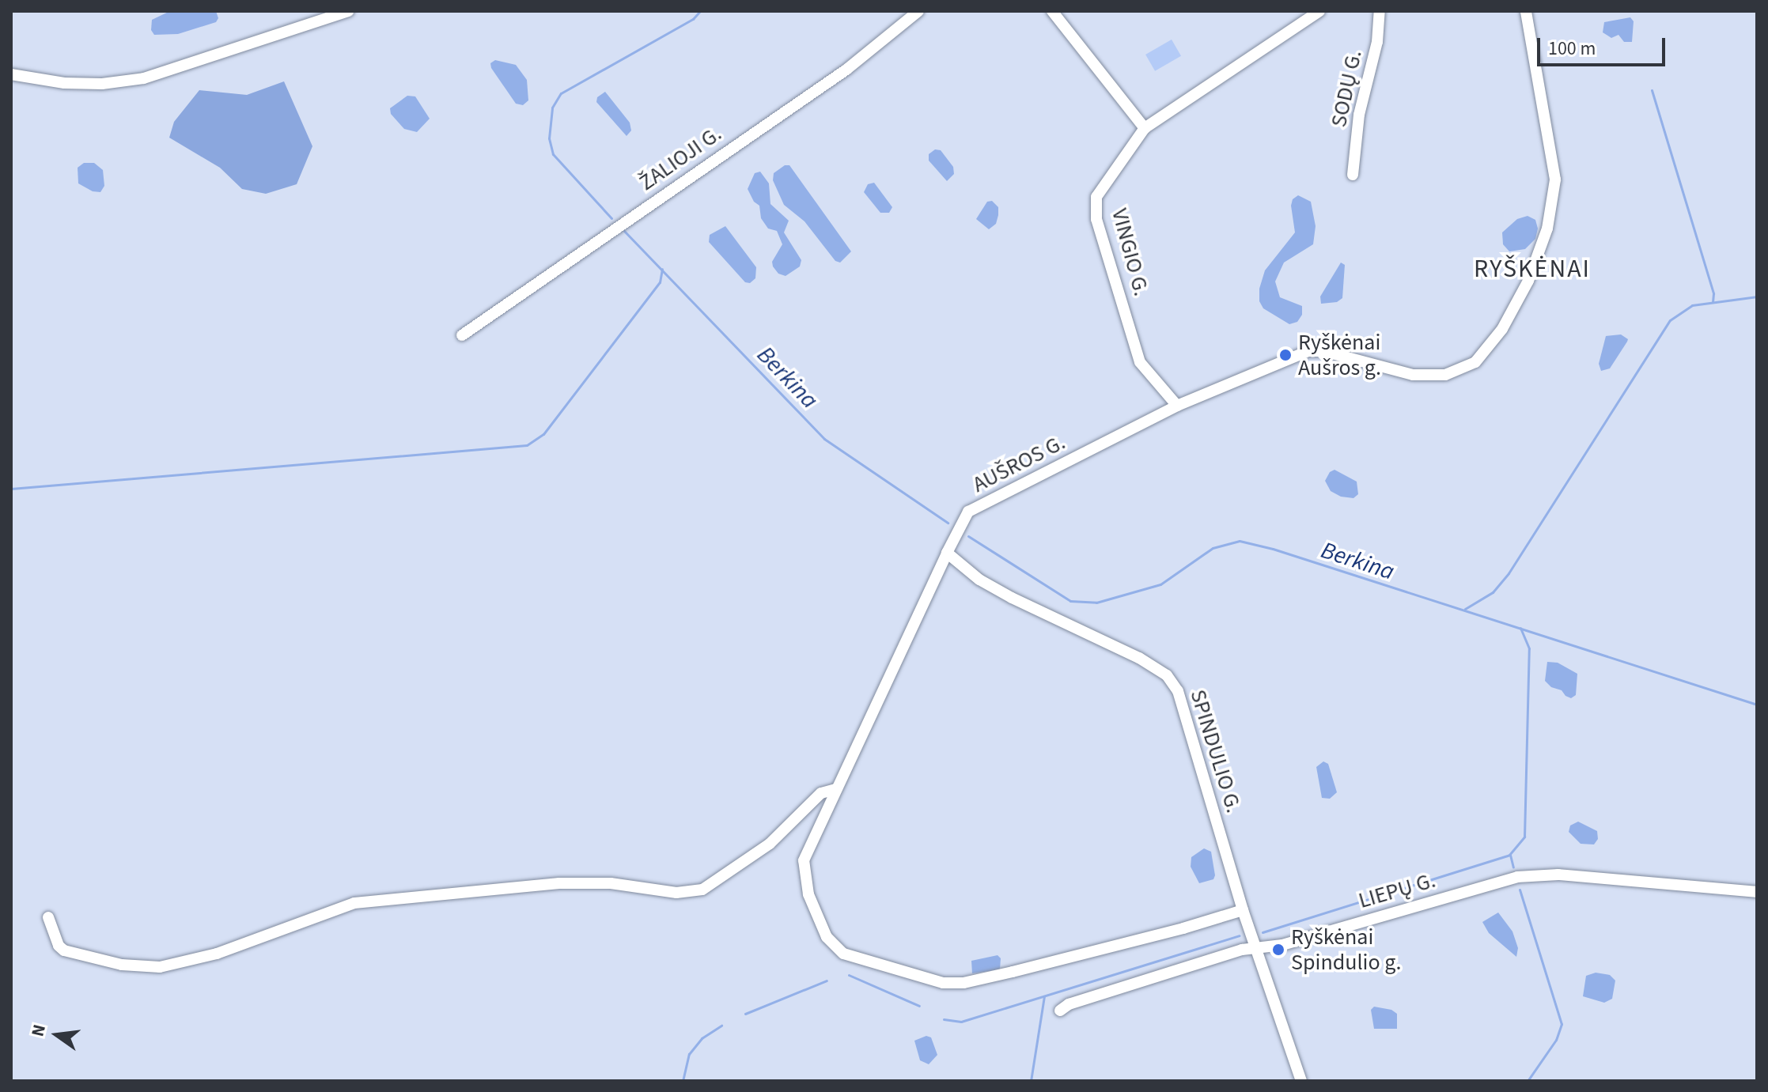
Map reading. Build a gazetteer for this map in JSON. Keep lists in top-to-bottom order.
{
  "streets": {
    "street": [
      "SODŲ G.",
      "ŽALIOJI G.",
      "VINGIO G.",
      "AUŠROS G.",
      "SPINDULIO G.",
      "LIEPŲ G."
    ]
  },
  "crossings": [
    ["VINGIO G.", "AUŠROS G."],
    ["AUŠROS G.", "SPINDULIO G."],
    ["SPINDULIO G.", "LIEPŲ G."]
  ],
  "districts": ["RYŠKĖNAI"],
  "water": ["Berkina"],
  "places": ["Ryškėnai Aušros g.", "Ryškėnai Spindulio g."],
  "scale_bar": "100 m",
  "north": "left"
}
